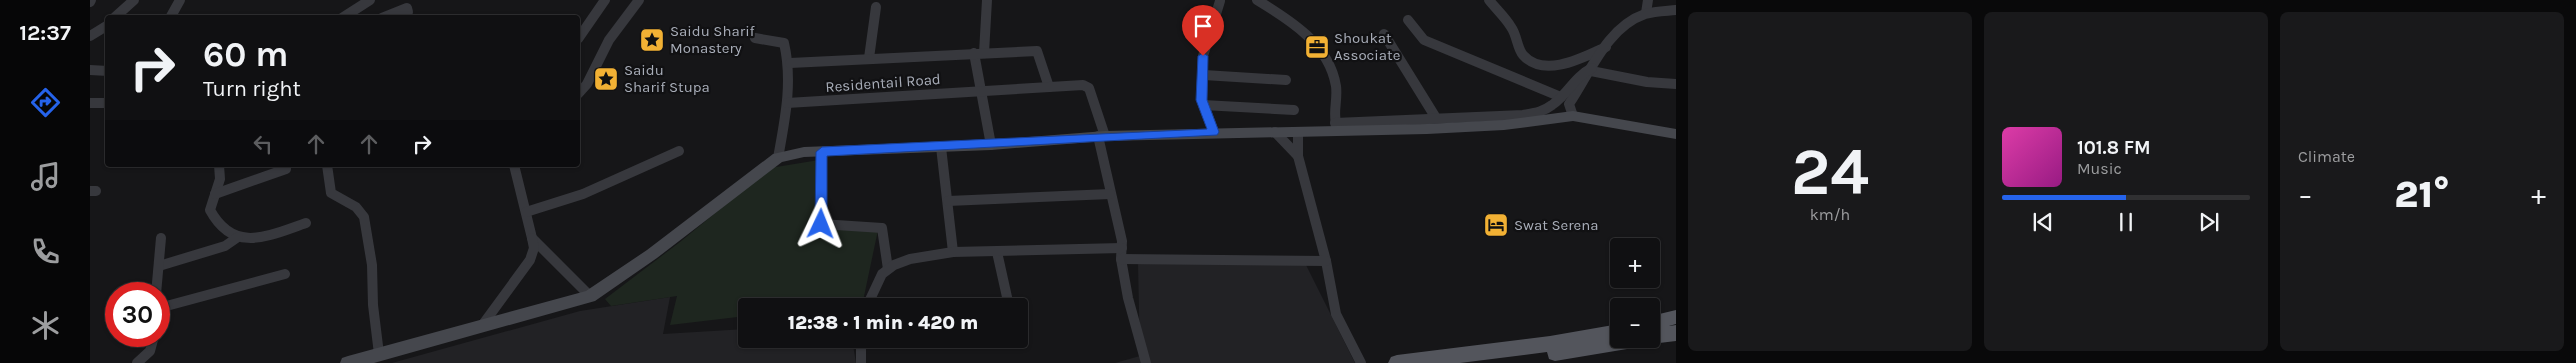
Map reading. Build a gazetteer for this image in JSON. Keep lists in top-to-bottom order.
{
  "streets": {
    "street": ["Residentail Road"]
  },
  "places": {
    "place": ["Saidu Sharif Monastery", "Saidu Sharif Stupa"],
    "office": ["Shoukat Associate"],
    "hotel": ["Swat Serena"]
  },
  "page": {
    "tabs": "12:37",
    "tile": [
      ["24", "km/h"],
      "Climate"
    ],
    "turn": ["60 m", "Turn right"],
    "song": ["101.8 FM", "Music"],
    "heat": ["−", "21°", "+"],
    "map_buttons": ["+", "−"],
    "limit": "30",
    "trip": "12:38 · 1 min · 420 m"
  }
}
